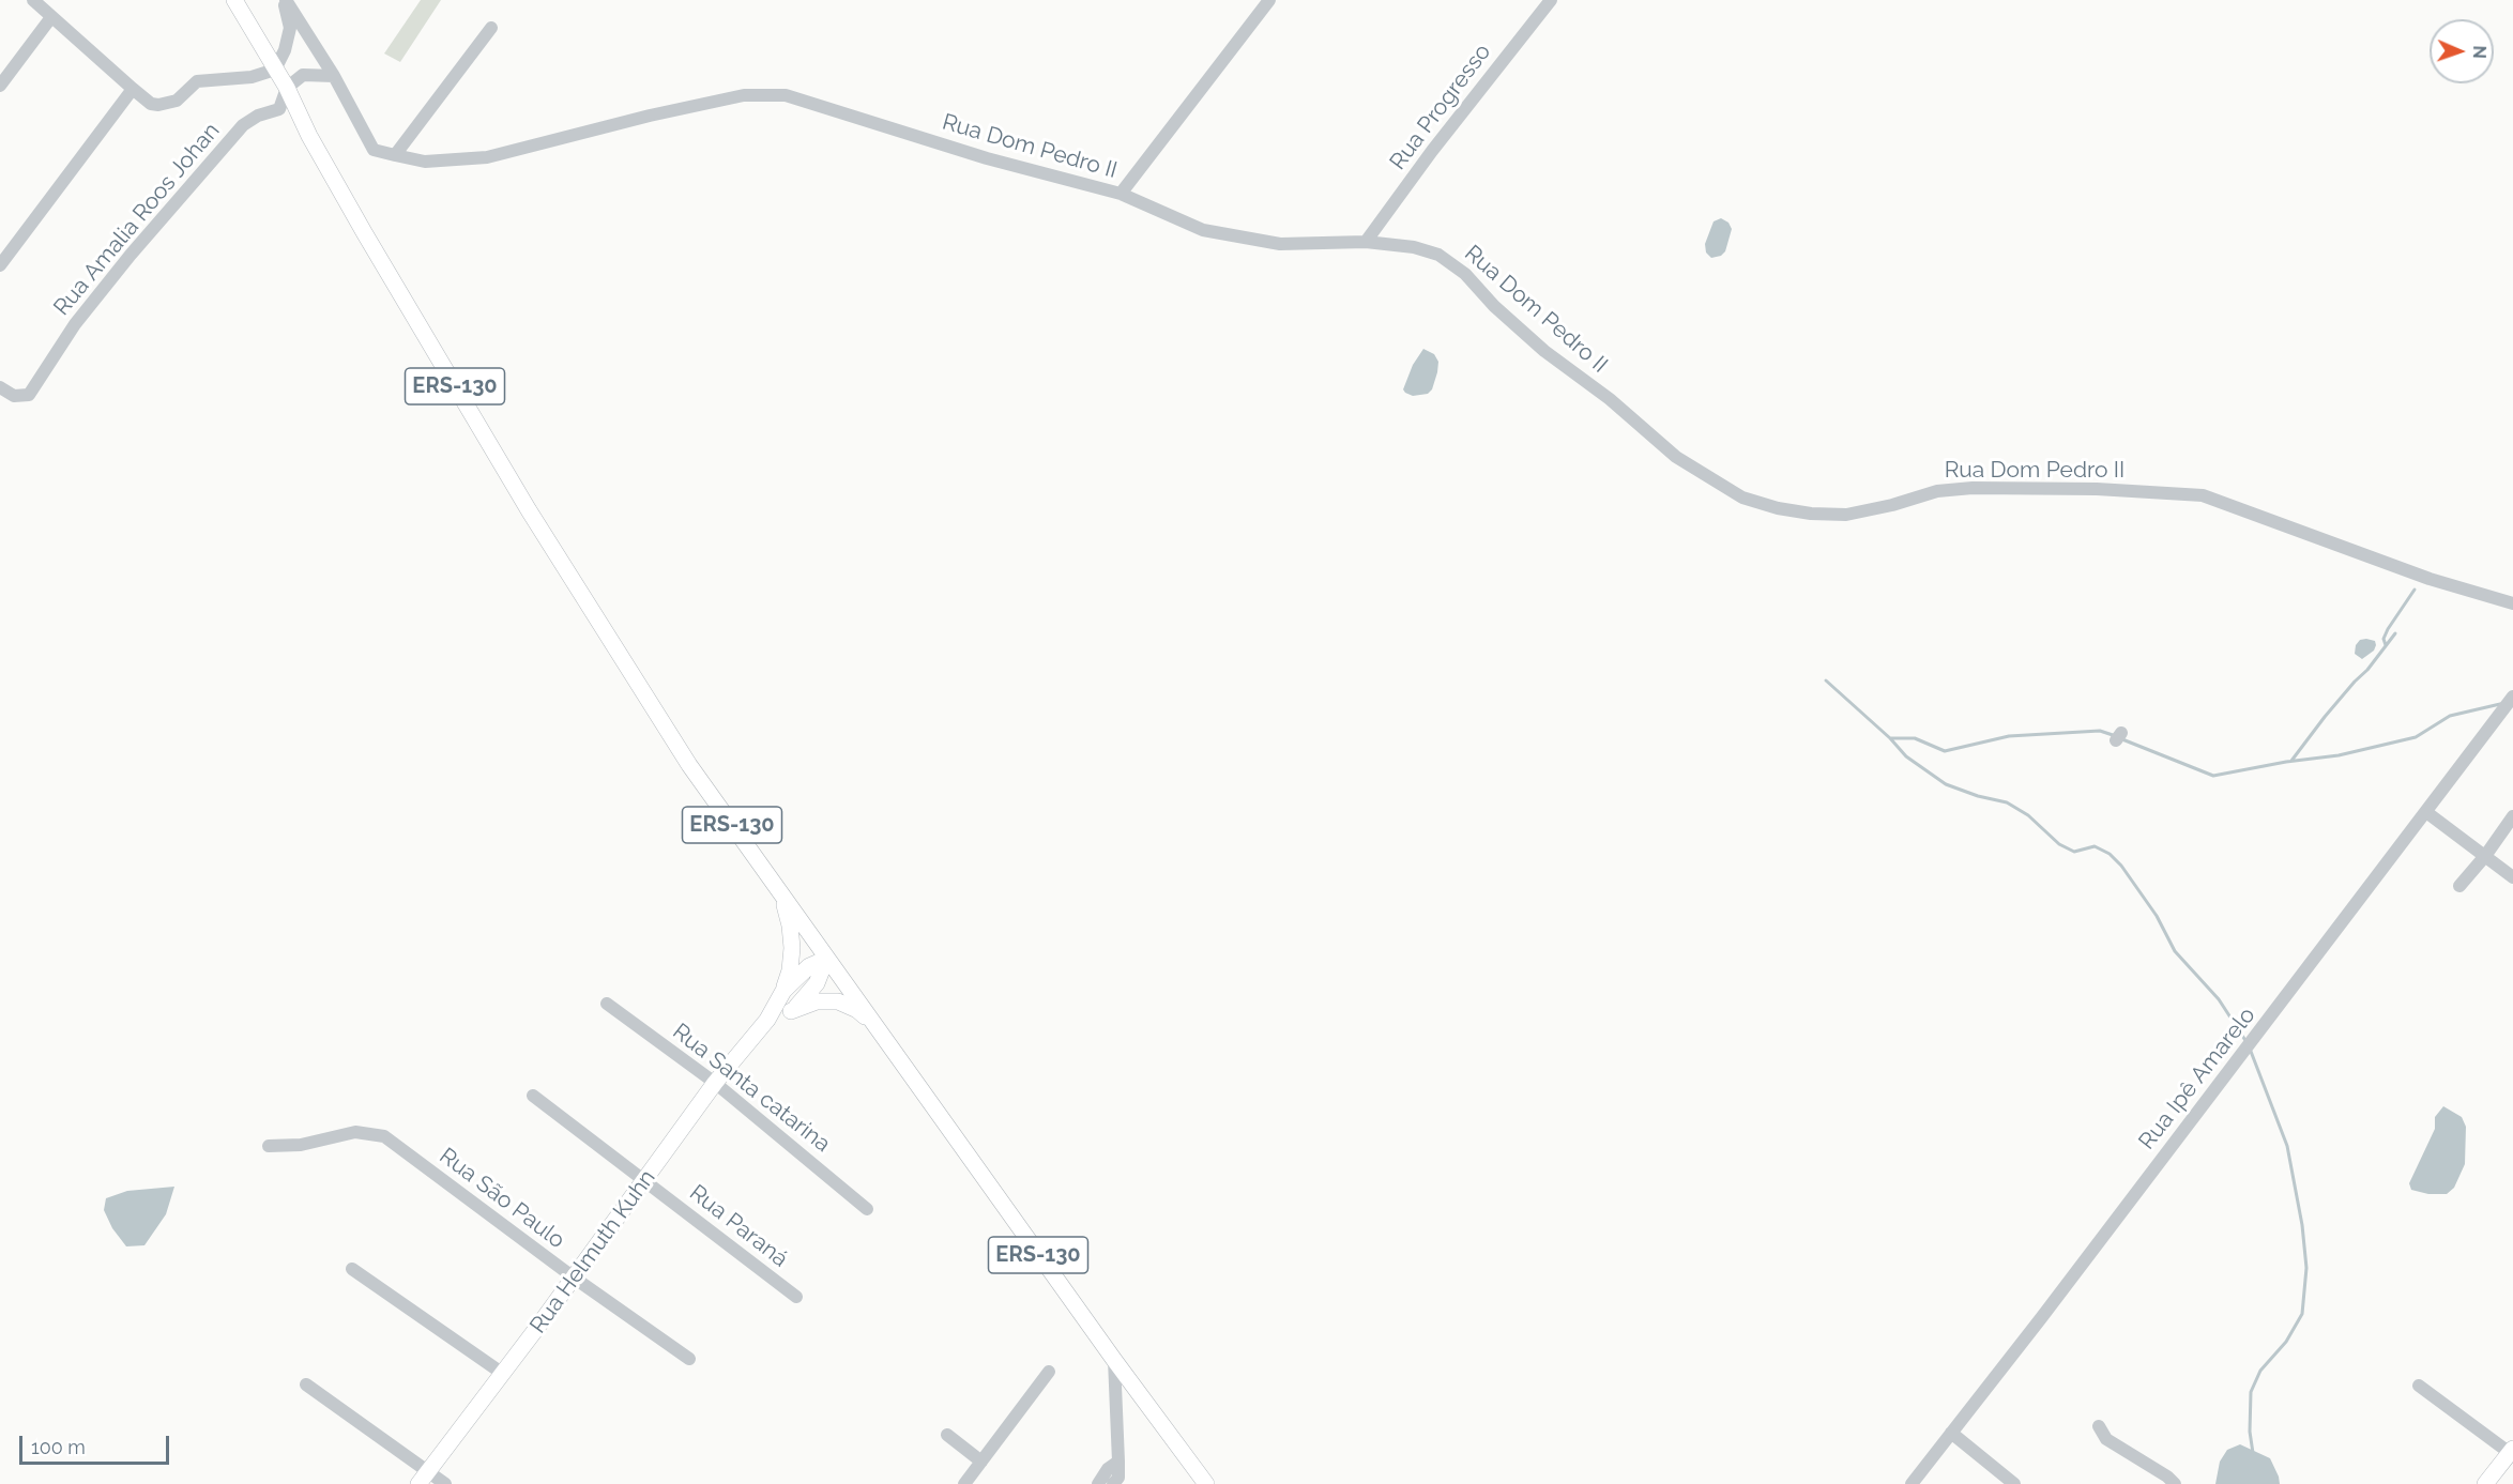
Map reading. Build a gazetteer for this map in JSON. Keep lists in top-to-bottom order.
{
  "streets": {
    "main road": ["ERS-130", "Rua Helmuth Kuhn"],
    "street": [
      "Rua Progresso",
      "Rua Dom Pedro II",
      "Rua Amalia Roos Johan",
      "Rua Ipê Amarelo",
      "Rua Santa catarina",
      "Rua São Paulo",
      "Rua Paraná"
    ]
  },
  "crossings": [
    ["Rua Progresso", "Rua Dom Pedro II"],
    ["Rua Amalia Roos Johan", "ERS-130"],
    ["ERS-130", "Rua Helmuth Kuhn"],
    ["Rua Santa catarina", "Rua Helmuth Kuhn"],
    ["Rua São Paulo", "Rua Helmuth Kuhn"],
    ["Rua Paraná", "Rua Helmuth Kuhn"]
  ],
  "scale_bar": "100 m",
  "north": "right"
}
